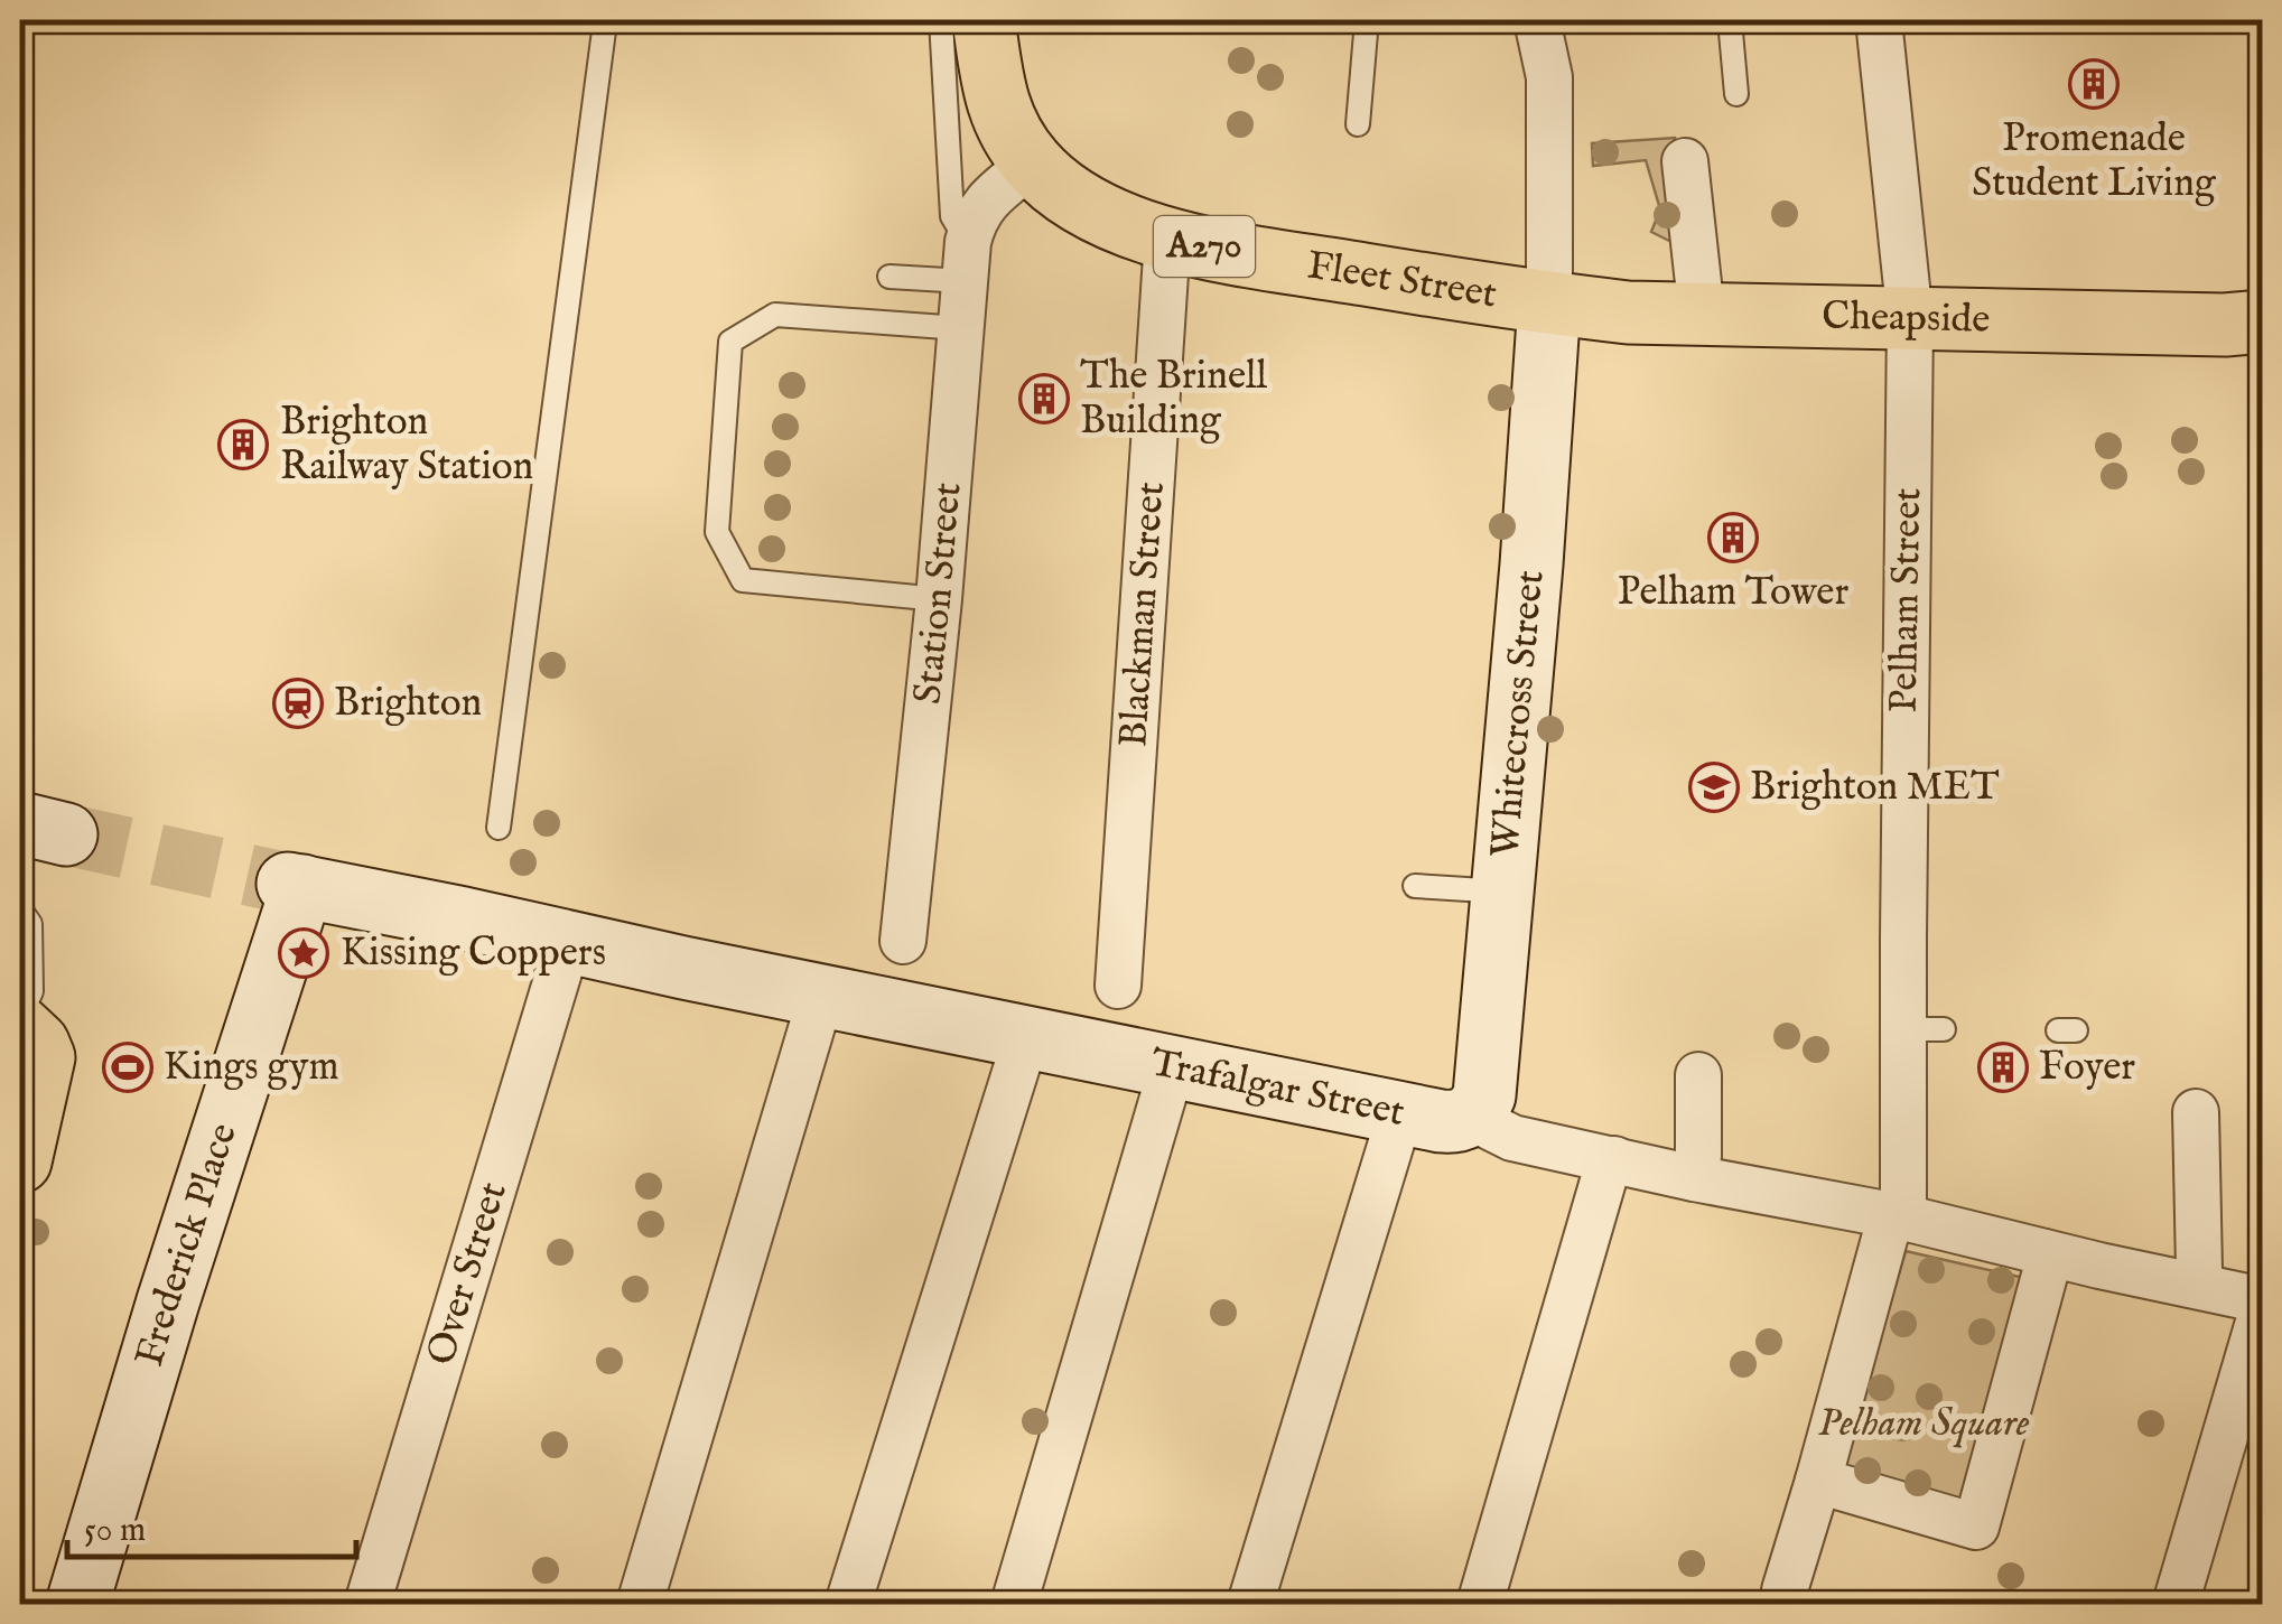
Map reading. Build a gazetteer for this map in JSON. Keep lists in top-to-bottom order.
{
  "streets": {
    "main road": ["A270", "Fleet Street", "Cheapside"],
    "street": [
      "Station Street",
      "Pelham Street",
      "Blackman Street",
      "Whitecross Street",
      "Trafalgar Street",
      "Frederick Place",
      "Over Street"
    ]
  },
  "crossings": [
    ["Fleet Street", "Cheapside"],
    ["Fleet Street", "Station Street"],
    ["Fleet Street", "Blackman Street"],
    ["Fleet Street", "Whitecross Street"],
    ["Cheapside", "Pelham Street"],
    ["Cheapside", "Whitecross Street"],
    ["Pelham Street", "Trafalgar Street"],
    ["Whitecross Street", "Trafalgar Street"],
    ["Trafalgar Street", "Frederick Place"],
    ["Trafalgar Street", "Over Street"]
  ],
  "parks": ["Pelham Square"],
  "places": {
    "building": [
      "Promenade Student Living",
      "The Brinell Building",
      "Brighton Railway Station",
      "Pelham Tower",
      "Foyer"
    ],
    "station": ["Brighton"],
    "school or university": ["Brighton MET"],
    "place": ["Kissing Coppers"],
    "sports": ["Kings gym"]
  },
  "scale_bar": "50 m"
}
